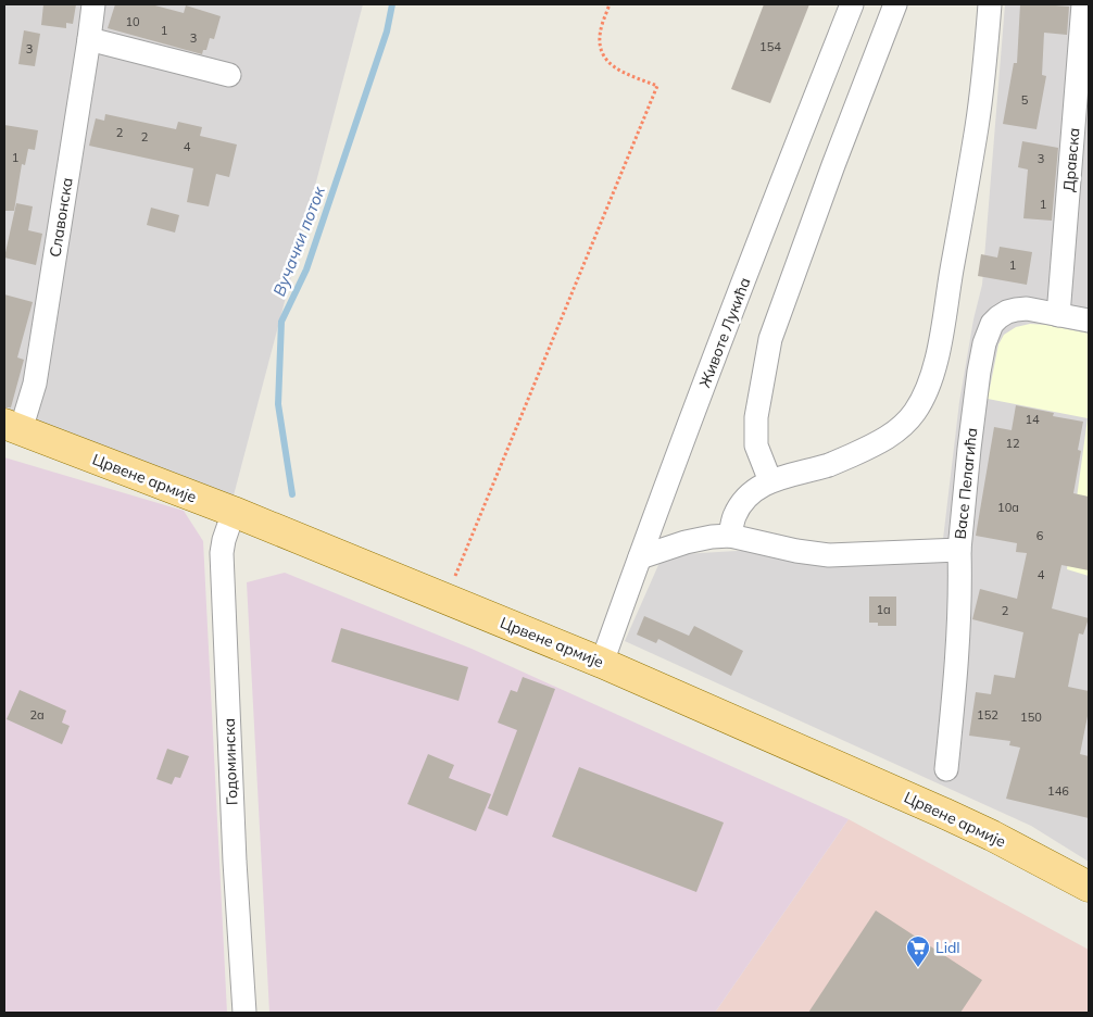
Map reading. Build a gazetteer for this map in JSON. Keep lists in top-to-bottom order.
{
  "streets": {
    "main road": ["Црвене армије"],
    "street": [
      "Дравска",
      "Славонска",
      "Животе Лукића",
      "Васе Пелагића",
      "Годоминска"
    ]
  },
  "crossings": [
    ["Дравска", "Васе Пелагића"],
    ["Славонска", "Црвене армије"],
    ["Животе Лукића", "Црвене армије"],
    ["Животе Лукића", "Васе Пелагића"],
    ["Црвене армије", "Годоминска"]
  ],
  "water": ["Вучачки поток"],
  "places": {
    "supermarket": ["Lidl"]
  },
  "house_numbers": [
    "10",
    "1",
    "3",
    "154",
    "3",
    "5",
    "2",
    "2",
    "4",
    "1",
    "3",
    "1",
    "1",
    "14",
    "12",
    "10a",
    "6",
    "4",
    "1a",
    "2",
    "2a",
    "152",
    "150",
    "146"
  ]
}
